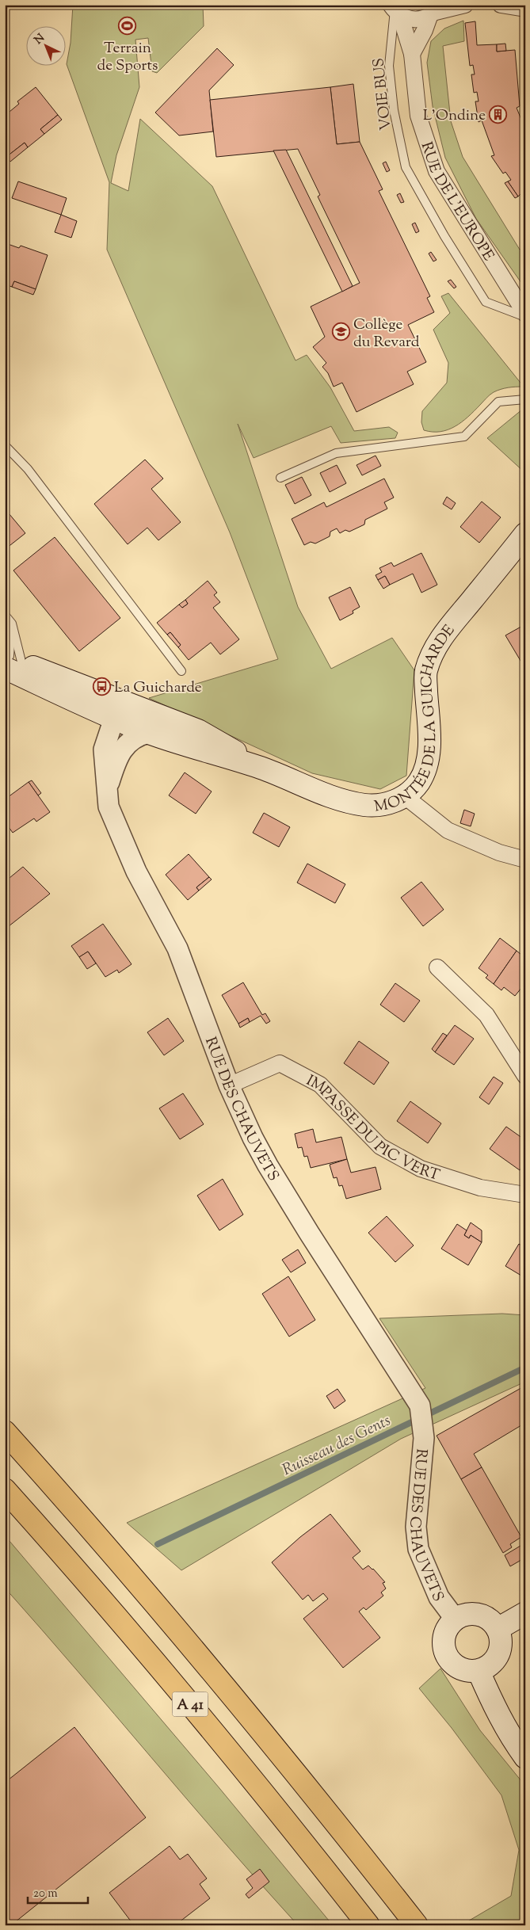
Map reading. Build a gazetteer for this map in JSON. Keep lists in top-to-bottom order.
{
  "streets": {
    "highway": ["A 41"],
    "main road": ["MONTÉE DE LA GUICHARDE"],
    "street": ["RUE DE L'EUROPE", "RUE DES CHAUVETS", "IMPASSE DU PIC VERT"],
    "lane": ["VOIE BUS"]
  },
  "crossings": [
    ["VOIE BUS", "RUE DE L'EUROPE"],
    ["MONTÉE DE LA GUICHARDE", "RUE DES CHAUVETS"],
    ["RUE DES CHAUVETS", "IMPASSE DU PIC VERT"]
  ],
  "water": ["Ruisseau des Gents"],
  "places": {
    "sports": ["Terrain de Sports"],
    "building": ["L'Ondine"],
    "school or university": ["Collège du Revard"],
    "bus stop": ["La Guicharde"]
  },
  "scale_bar": "20 m",
  "north": "top left"
}
